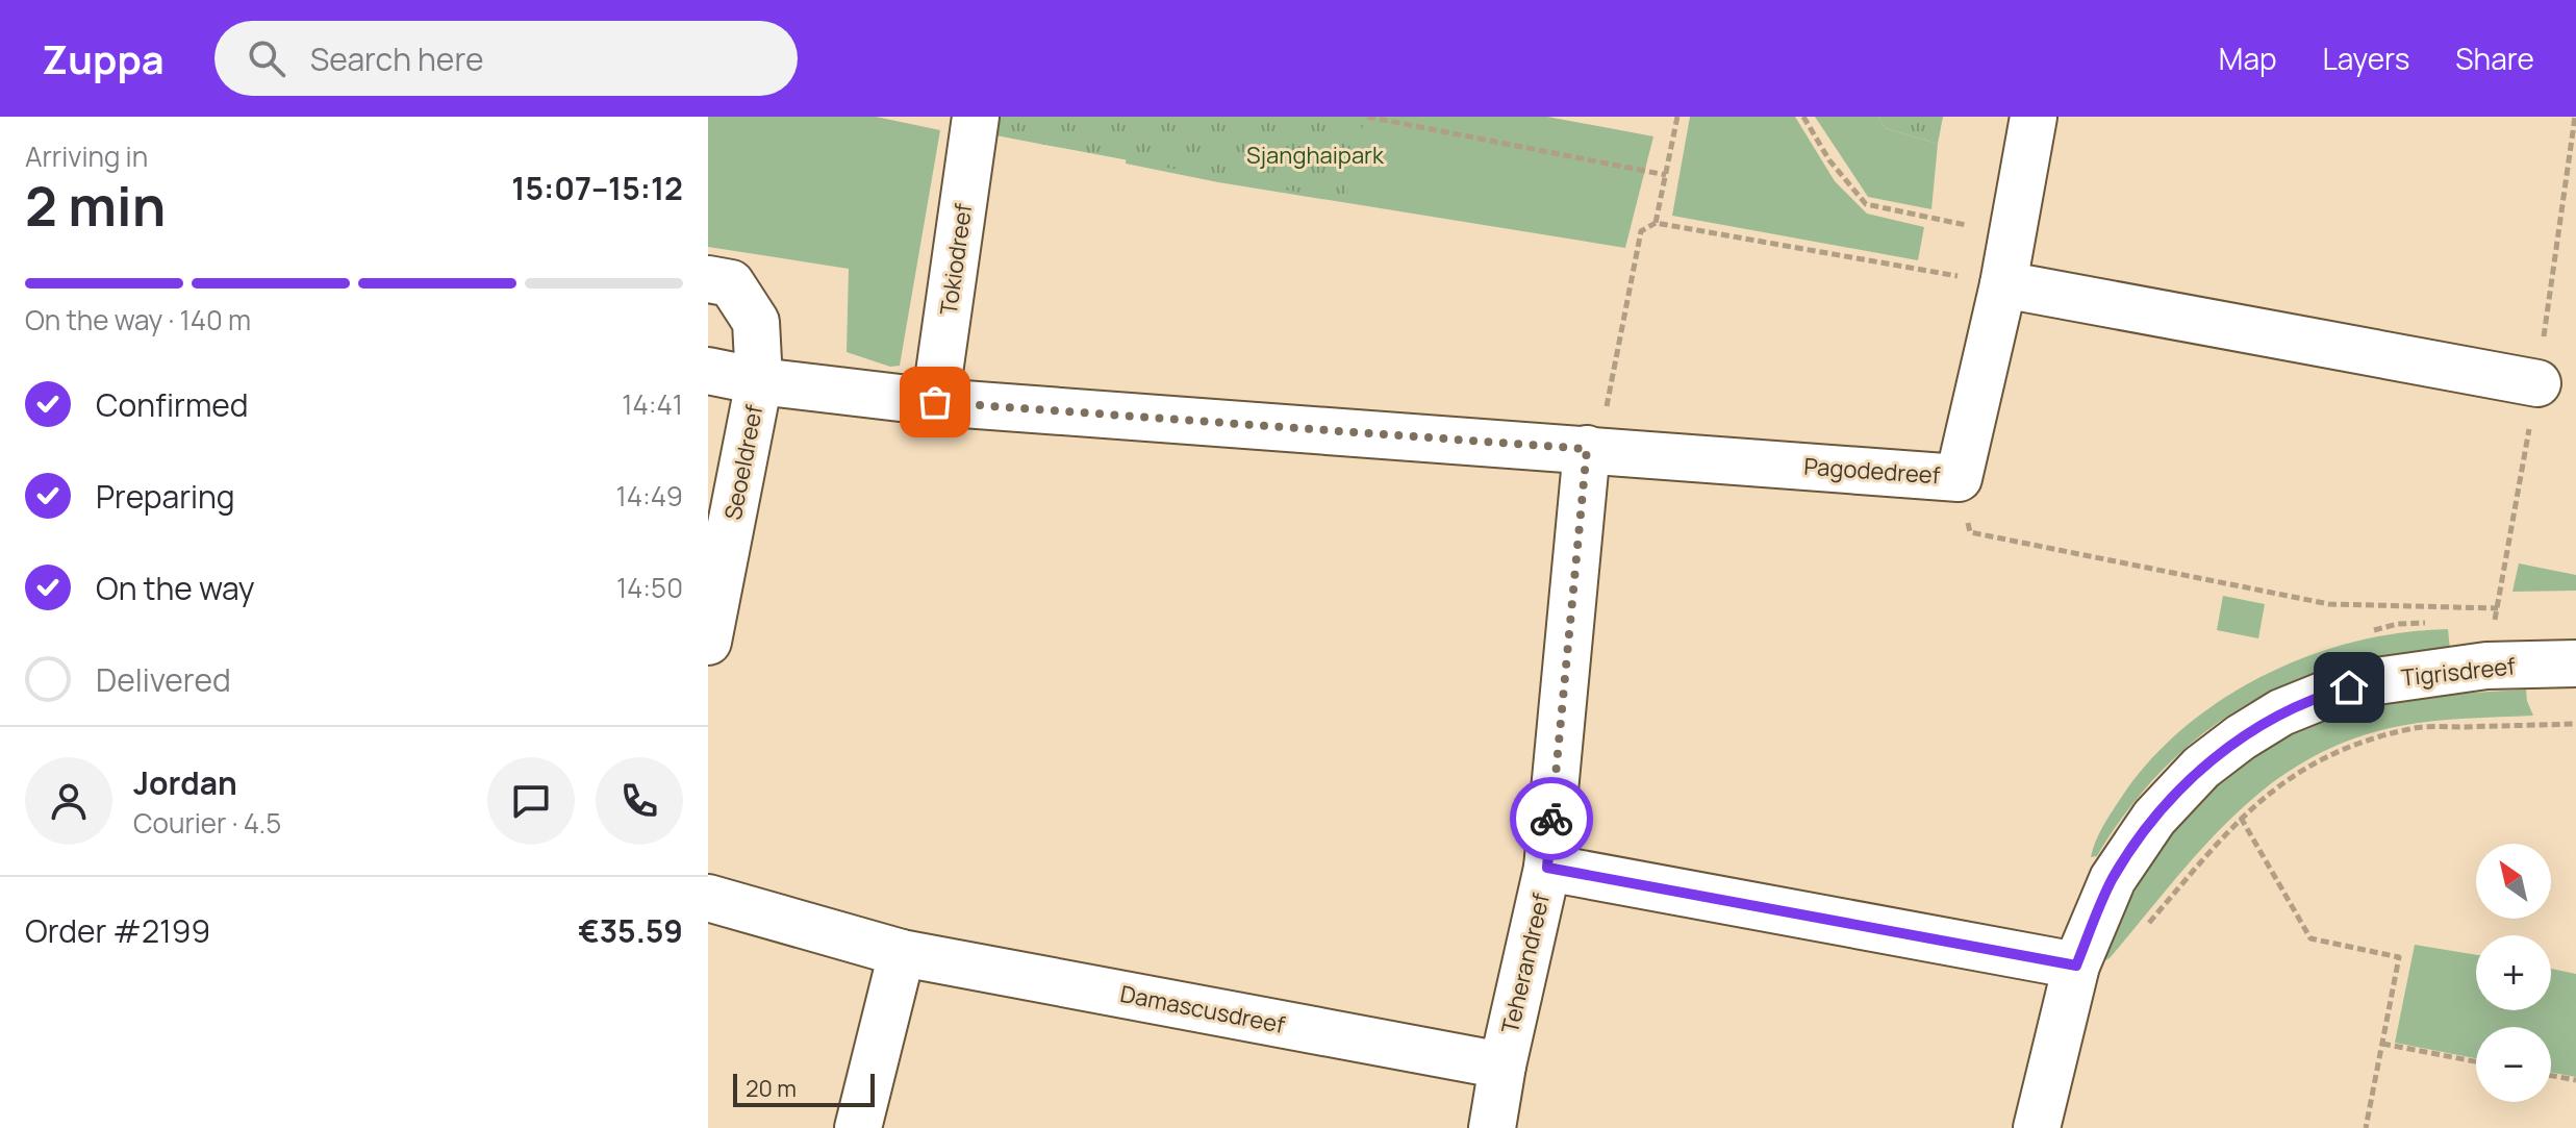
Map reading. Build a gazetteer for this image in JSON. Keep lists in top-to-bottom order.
{
  "streets": {
    "street": [
      "Tokiodreef",
      "Seoeldreef",
      "Pagodedreef",
      "Tigrisdreef",
      "Teherandreef",
      "Damascusdreef"
    ]
  },
  "crossings": [
    ["Tokiodreef", "Pagodedreef"],
    ["Seoeldreef", "Pagodedreef"],
    ["Pagodedreef", "Teherandreef"],
    ["Teherandreef", "Damascusdreef"]
  ],
  "parks": ["Sjanghaipark"],
  "scale_bar": "20 m",
  "north": "top left",
  "page": {
    "header": "Zuppa",
    "search": "Search here",
    "nav": ["Map", "Layers", "Share"],
    "heading": ["2 min", "Arriving in", "15:07–15:12"],
    "panel": [
      "Jordan",
      "Courier · 4.5",
      "Order #2199",
      "€35.59"
    ],
    "bar": "On the way · 140 m",
    "list": [
      ["Confirmed", "14:41"],
      ["Preparing", "14:49"],
      ["On the way", "14:50"],
      "Delivered"
    ],
    "map_buttons": ["+", "−"],
    "scale": "20 m"
  }
}
